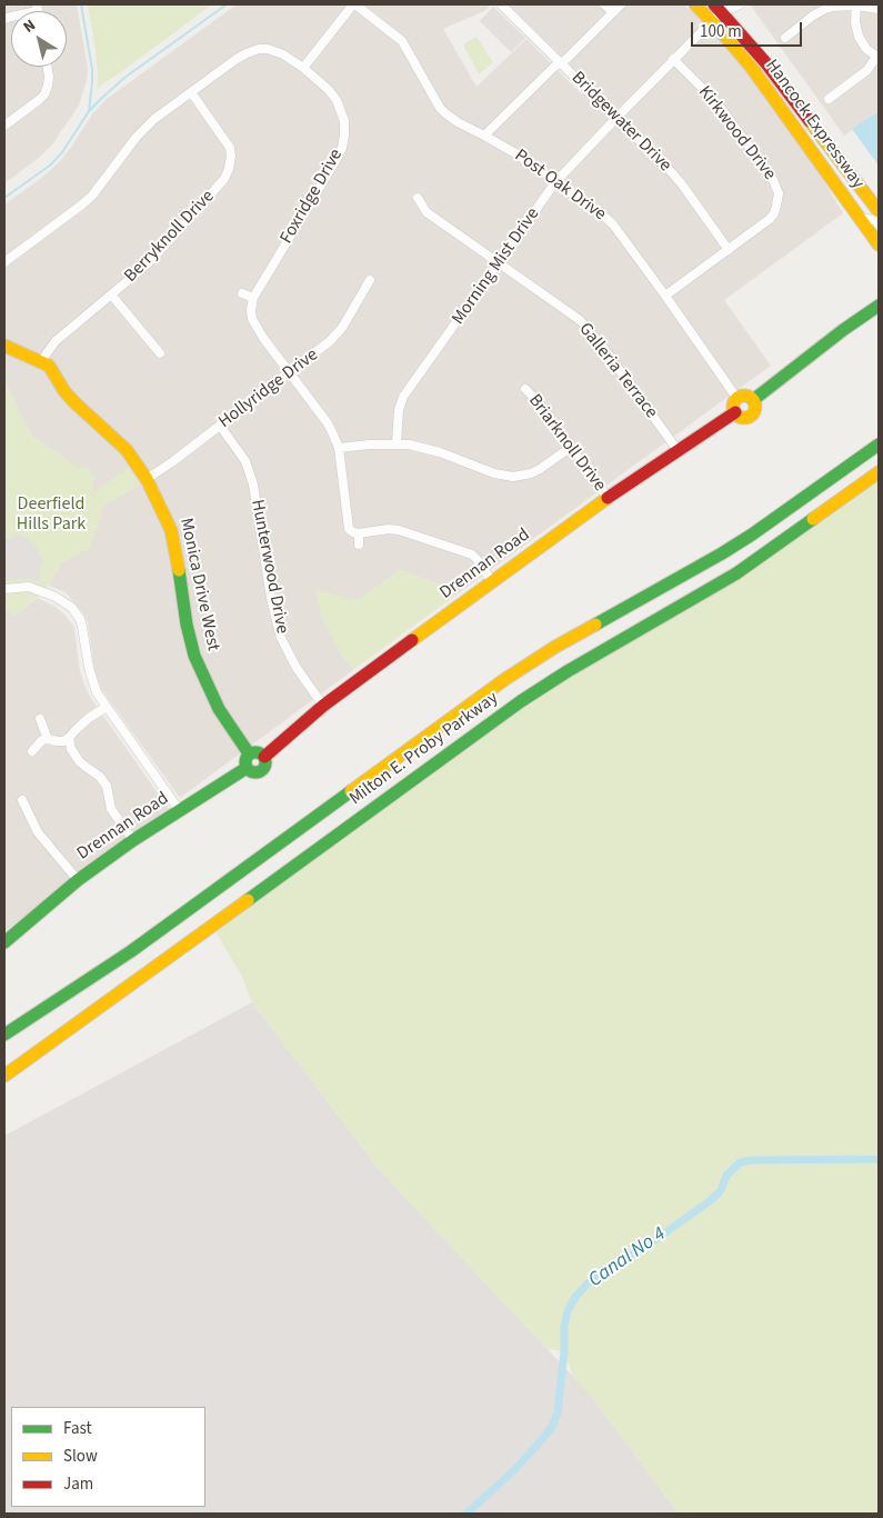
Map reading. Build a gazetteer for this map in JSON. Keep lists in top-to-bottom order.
{
  "streets": {
    "main road": [
      "Hancock Expressway",
      "Drennan Road",
      "Monica Drive West",
      "Milton E. Proby Parkway"
    ],
    "street": [
      "Bridgewater Drive",
      "Kirkwood Drive",
      "Post Oak Drive",
      "Foxridge Drive",
      "Berryknoll Drive",
      "Morning Mist Drive",
      "Galleria Terrace",
      "Hollyridge Drive",
      "Briarknoll Drive",
      "Hunterwood Drive"
    ]
  },
  "crossings": [
    ["Bridgewater Drive", "Kirkwood Drive"],
    ["Bridgewater Drive", "Morning Mist Drive"],
    ["Hancock Expressway", "Morning Mist Drive"],
    ["Kirkwood Drive", "Post Oak Drive"],
    ["Kirkwood Drive", "Morning Mist Drive"],
    ["Post Oak Drive", "Morning Mist Drive"],
    ["Post Oak Drive", "Drennan Road"],
    ["Foxridge Drive", "Berryknoll Drive"],
    ["Berryknoll Drive", "Monica Drive West"],
    ["Morning Mist Drive", "Galleria Terrace"],
    ["Galleria Terrace", "Drennan Road"],
    ["Hollyridge Drive", "Hunterwood Drive"],
    ["Hollyridge Drive", "Monica Drive West"],
    ["Briarknoll Drive", "Drennan Road"],
    ["Drennan Road", "Hunterwood Drive"],
    ["Drennan Road", "Monica Drive West"]
  ],
  "water": ["Canal No 4"],
  "parks": ["Deerfield Hills Park"],
  "legend": ["Fast", "Slow", "Jam"],
  "scale_bar": "100 m",
  "north": "top left"
}
